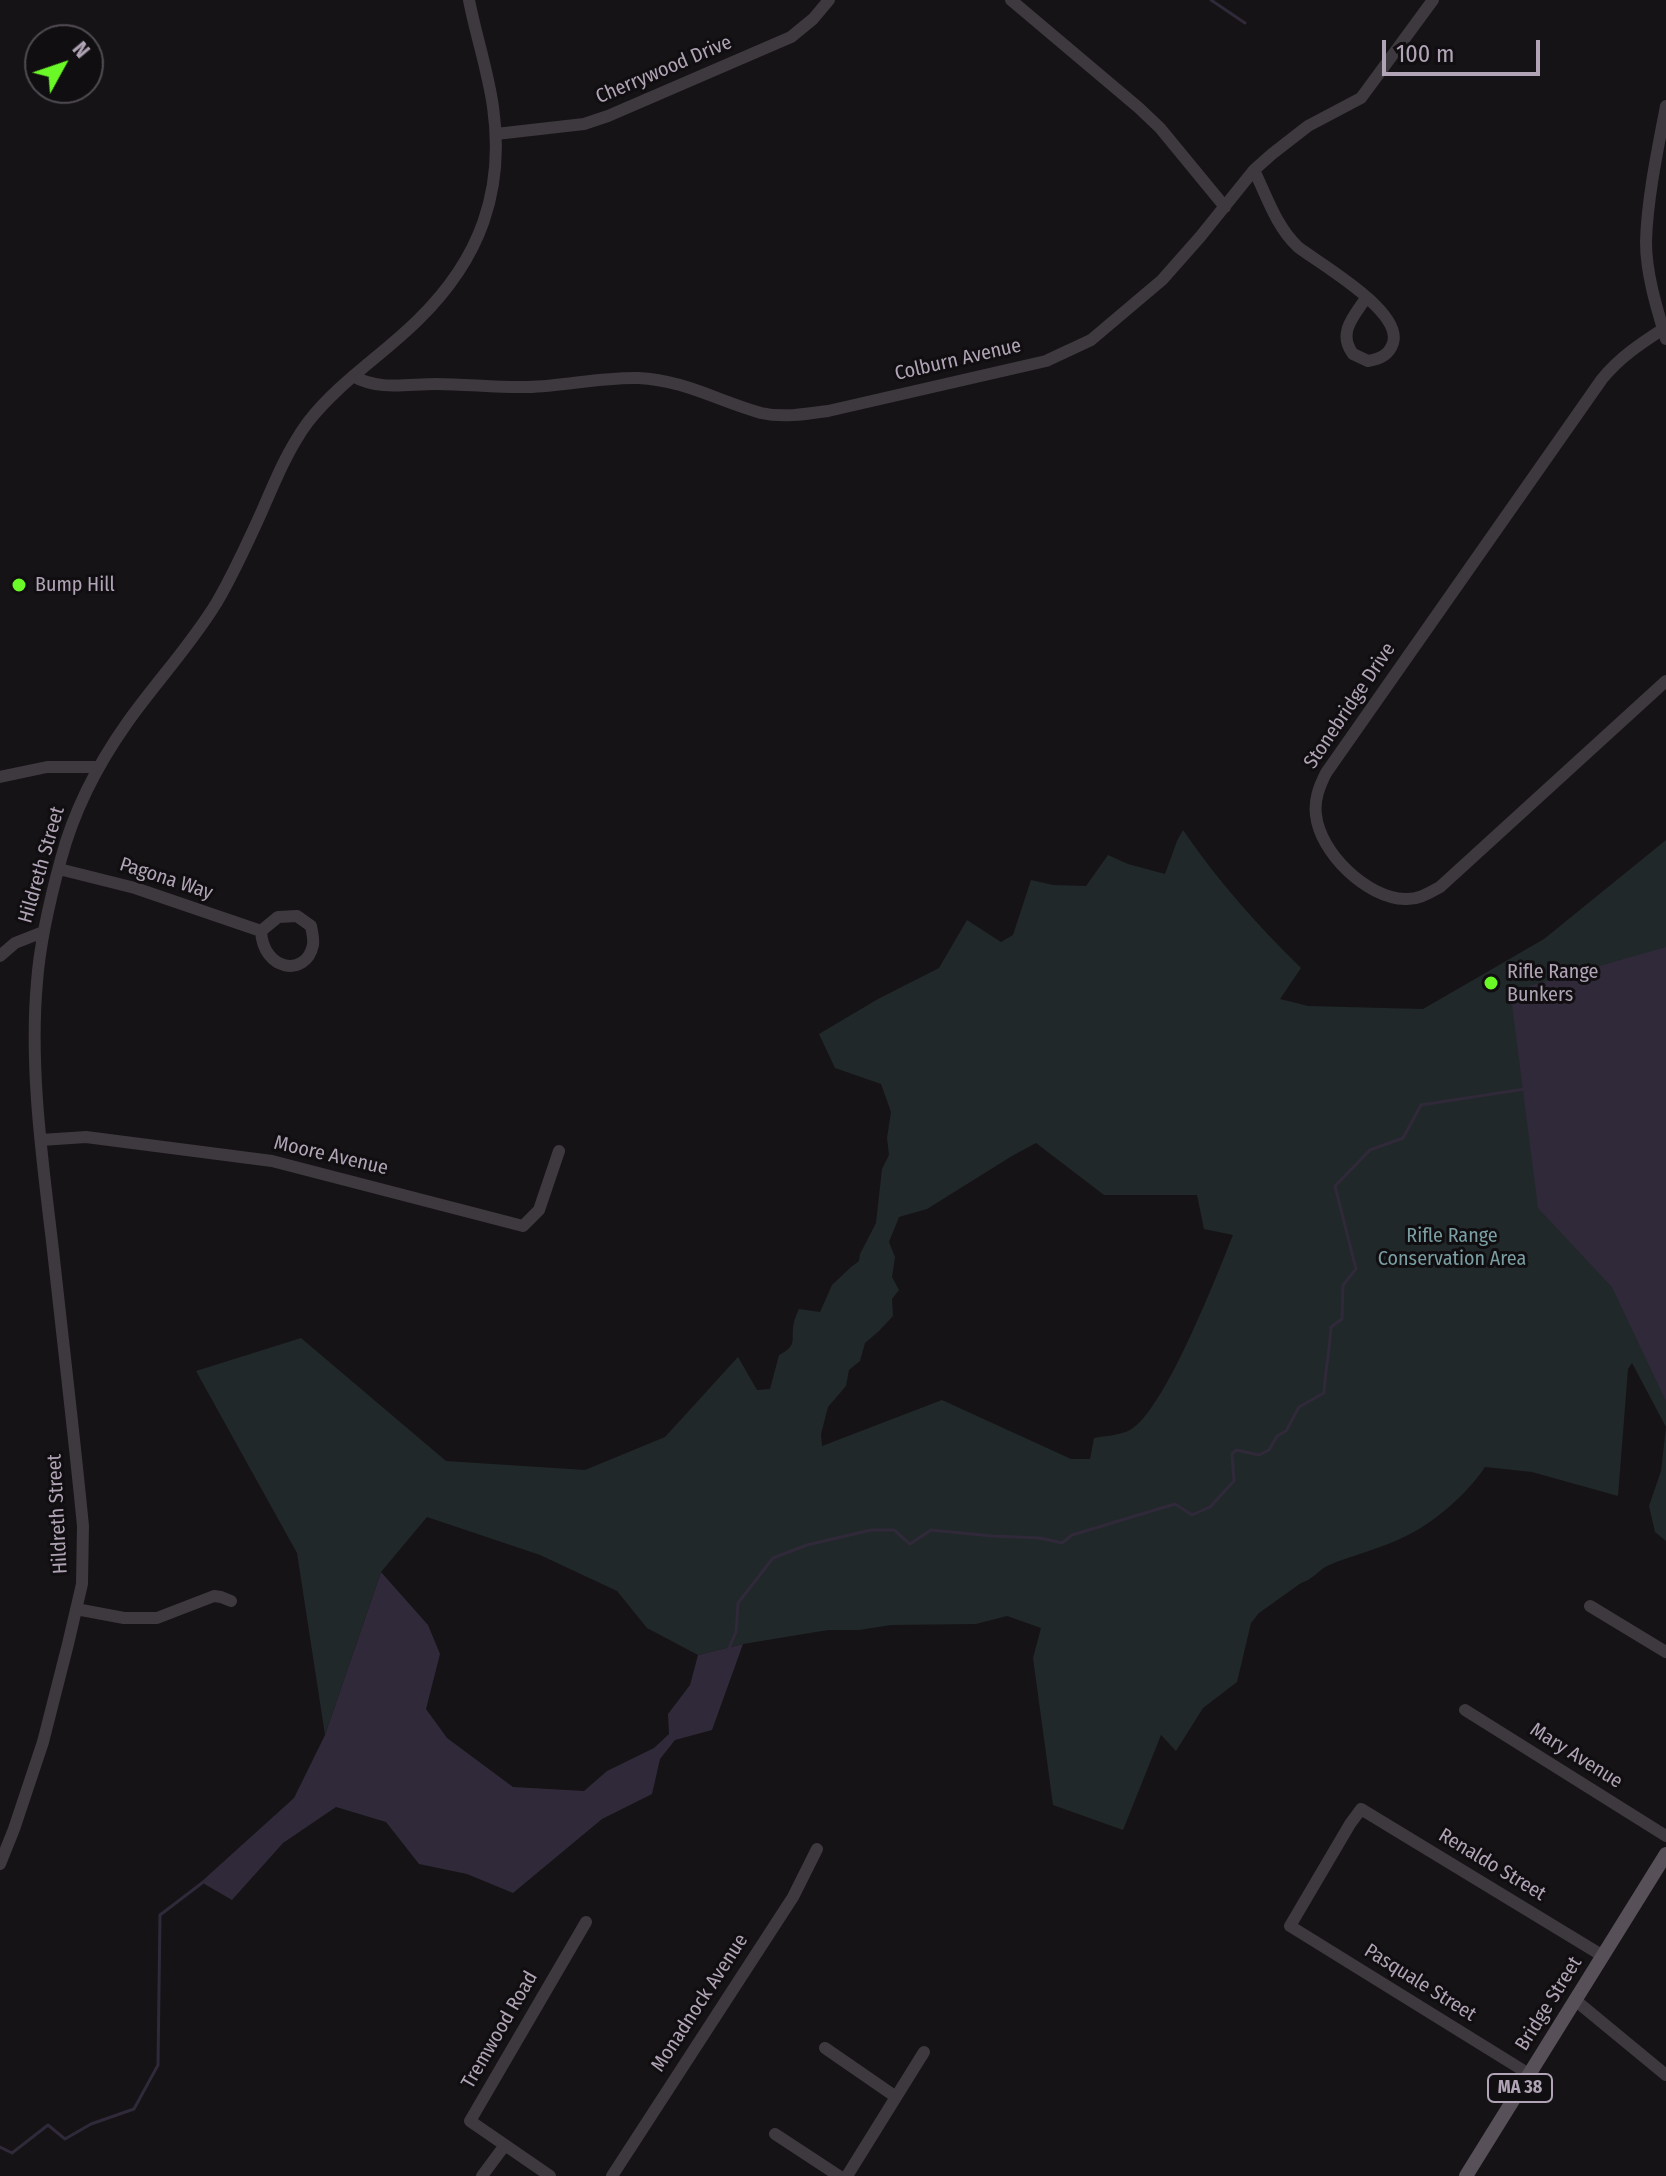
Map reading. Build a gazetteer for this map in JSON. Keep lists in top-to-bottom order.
{
  "streets": {
    "main road": ["Bridge Street", "MA 38"],
    "street": [
      "Cherrywood Drive",
      "Colburn Avenue",
      "Stonebridge Drive",
      "Hildreth Street",
      "Pagona Way",
      "Moore Avenue",
      "Mary Avenue",
      "Renaldo Street",
      "Pasquale Street",
      "Monadnock Avenue",
      "Tremwood Road"
    ]
  },
  "crossings": [
    ["Cherrywood Drive", "Hildreth Street"],
    ["Colburn Avenue", "Hildreth Street"],
    ["Hildreth Street", "Pagona Way"],
    ["Hildreth Street", "Moore Avenue"],
    ["Renaldo Street", "Pasquale Street"],
    ["Renaldo Street", "Bridge Street"],
    ["Pasquale Street", "Bridge Street"]
  ],
  "parks": ["Rifle Range Conservation Area"],
  "places": ["Bump Hill", "Rifle Range Bunkers"],
  "scale_bar": "100 m",
  "north": "top right"
}
